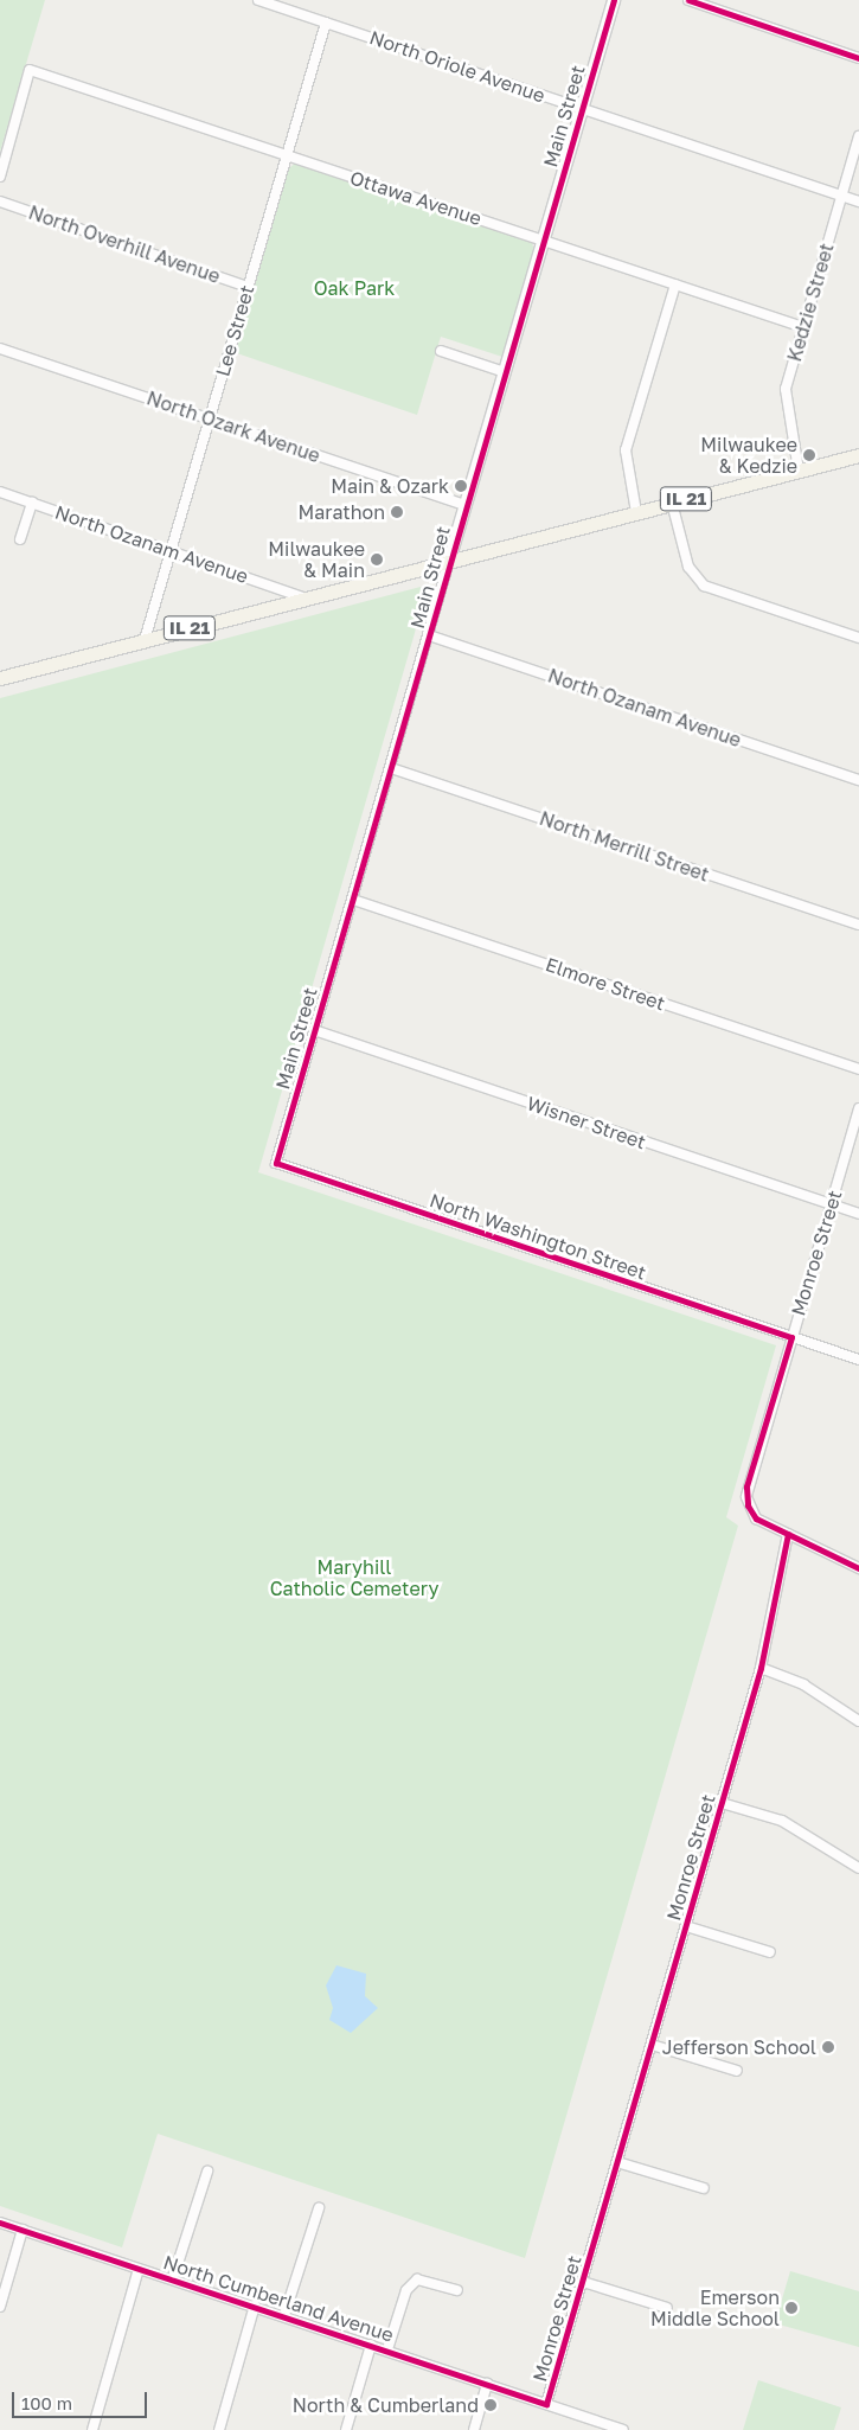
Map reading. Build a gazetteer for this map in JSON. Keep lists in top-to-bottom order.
{
  "streets": {
    "main road": ["IL 21"],
    "street": [
      "North Oriole Avenue",
      "Main Street",
      "Ottawa Avenue",
      "North Overhill Avenue",
      "Kedzie Street",
      "Lee Street",
      "North Ozark Avenue",
      "North Ozanam Avenue",
      "North Merrill Street",
      "Elmore Street",
      "Wisner Street",
      "North Washington Street",
      "Monroe Street",
      "North Cumberland Avenue"
    ]
  },
  "crossings": [
    ["North Oriole Avenue", "Main Street"],
    ["North Oriole Avenue", "Kedzie Street"],
    ["North Oriole Avenue", "Lee Street"],
    ["Main Street", "Ottawa Avenue"],
    ["Main Street", "North Ozark Avenue"],
    ["Main Street", "IL 21"],
    ["Main Street", "North Ozanam Avenue"],
    ["Main Street", "North Merrill Street"],
    ["Main Street", "Elmore Street"],
    ["Main Street", "Wisner Street"],
    ["Main Street", "North Washington Street"],
    ["Ottawa Avenue", "Kedzie Street"],
    ["Ottawa Avenue", "Lee Street"],
    ["North Overhill Avenue", "Lee Street"],
    ["Kedzie Street", "IL 21"],
    ["Lee Street", "North Ozark Avenue"],
    ["Lee Street", "IL 21"],
    ["Lee Street", "North Ozanam Avenue"],
    ["IL 21", "North Ozanam Avenue"],
    ["Wisner Street", "Monroe Street"],
    ["North Washington Street", "Monroe Street"],
    ["Monroe Street", "North Cumberland Avenue"]
  ],
  "parks": ["Oak Park", "Maryhill Catholic Cemetery"],
  "places": [
    "Milwaukee & Kedzie",
    "Main & Ozark",
    "Marathon",
    "Milwaukee & Main",
    "Jefferson School",
    "Emerson Middle School",
    "North & Cumberland"
  ],
  "scale_bar": "100 m"
}
